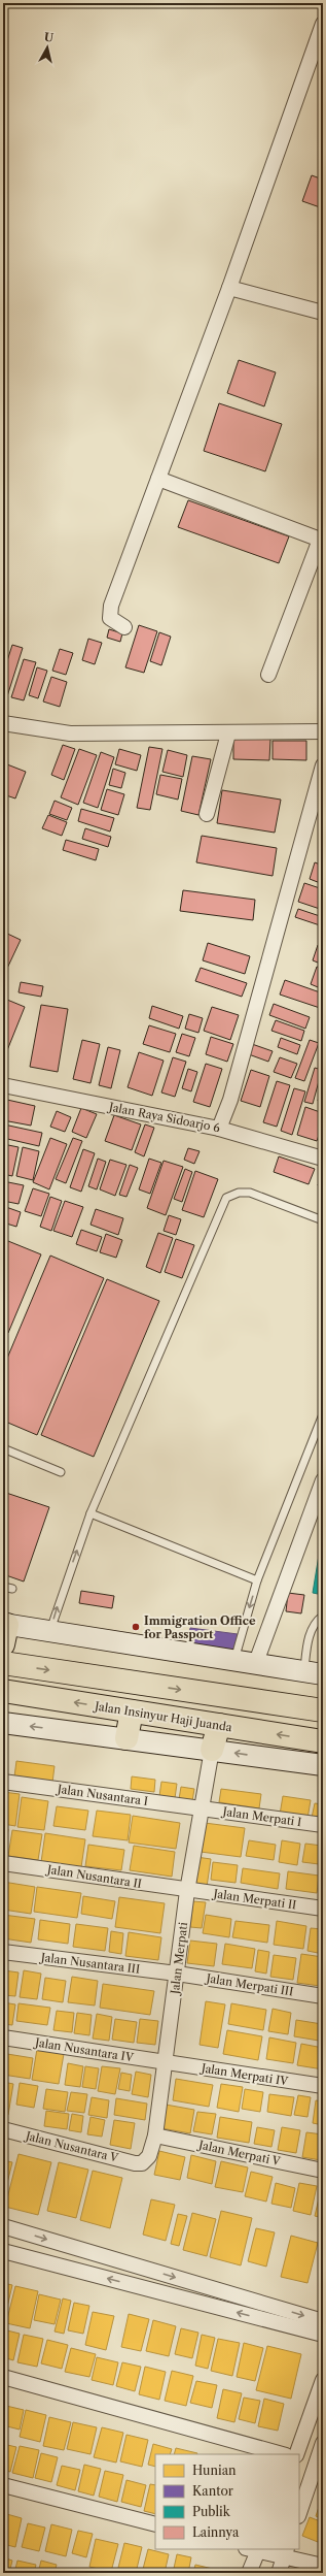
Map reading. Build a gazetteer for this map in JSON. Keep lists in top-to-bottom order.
{
  "streets": {
    "highway": ["Jalan Insinyur Haji Juanda"],
    "street": [
      "Jalan Raya Sidoarjo 6",
      "Jalan Nusantara I",
      "Jalan Merpati I",
      "Jalan Nusantara II",
      "Jalan Merpati II",
      "Jalan Merpati",
      "Jalan Nusantara III",
      "Jalan Merpati III",
      "Jalan Nusantara IV",
      "Jalan Merpati IV",
      "Jalan Nusantara V",
      "Jalan Merpati V"
    ]
  },
  "crossings": [
    ["Jalan Nusantara I", "Jalan Merpati I"],
    ["Jalan Nusantara I", "Jalan Merpati"],
    ["Jalan Merpati I", "Jalan Merpati"],
    ["Jalan Nusantara II", "Jalan Merpati II"],
    ["Jalan Nusantara II", "Jalan Merpati"],
    ["Jalan Merpati II", "Jalan Merpati"],
    ["Jalan Merpati", "Jalan Nusantara III"],
    ["Jalan Merpati", "Jalan Merpati III"],
    ["Jalan Merpati", "Jalan Nusantara IV"],
    ["Jalan Merpati", "Jalan Merpati IV"],
    ["Jalan Merpati", "Jalan Nusantara V"],
    ["Jalan Merpati", "Jalan Merpati V"],
    ["Jalan Nusantara III", "Jalan Merpati III"],
    ["Jalan Nusantara IV", "Jalan Merpati IV"]
  ],
  "places": ["Immigration Office for Passport"],
  "legend": [
    "Hunian",
    "Kantor",
    "Publik",
    "Lainnya"
  ],
  "north": "top"
}
